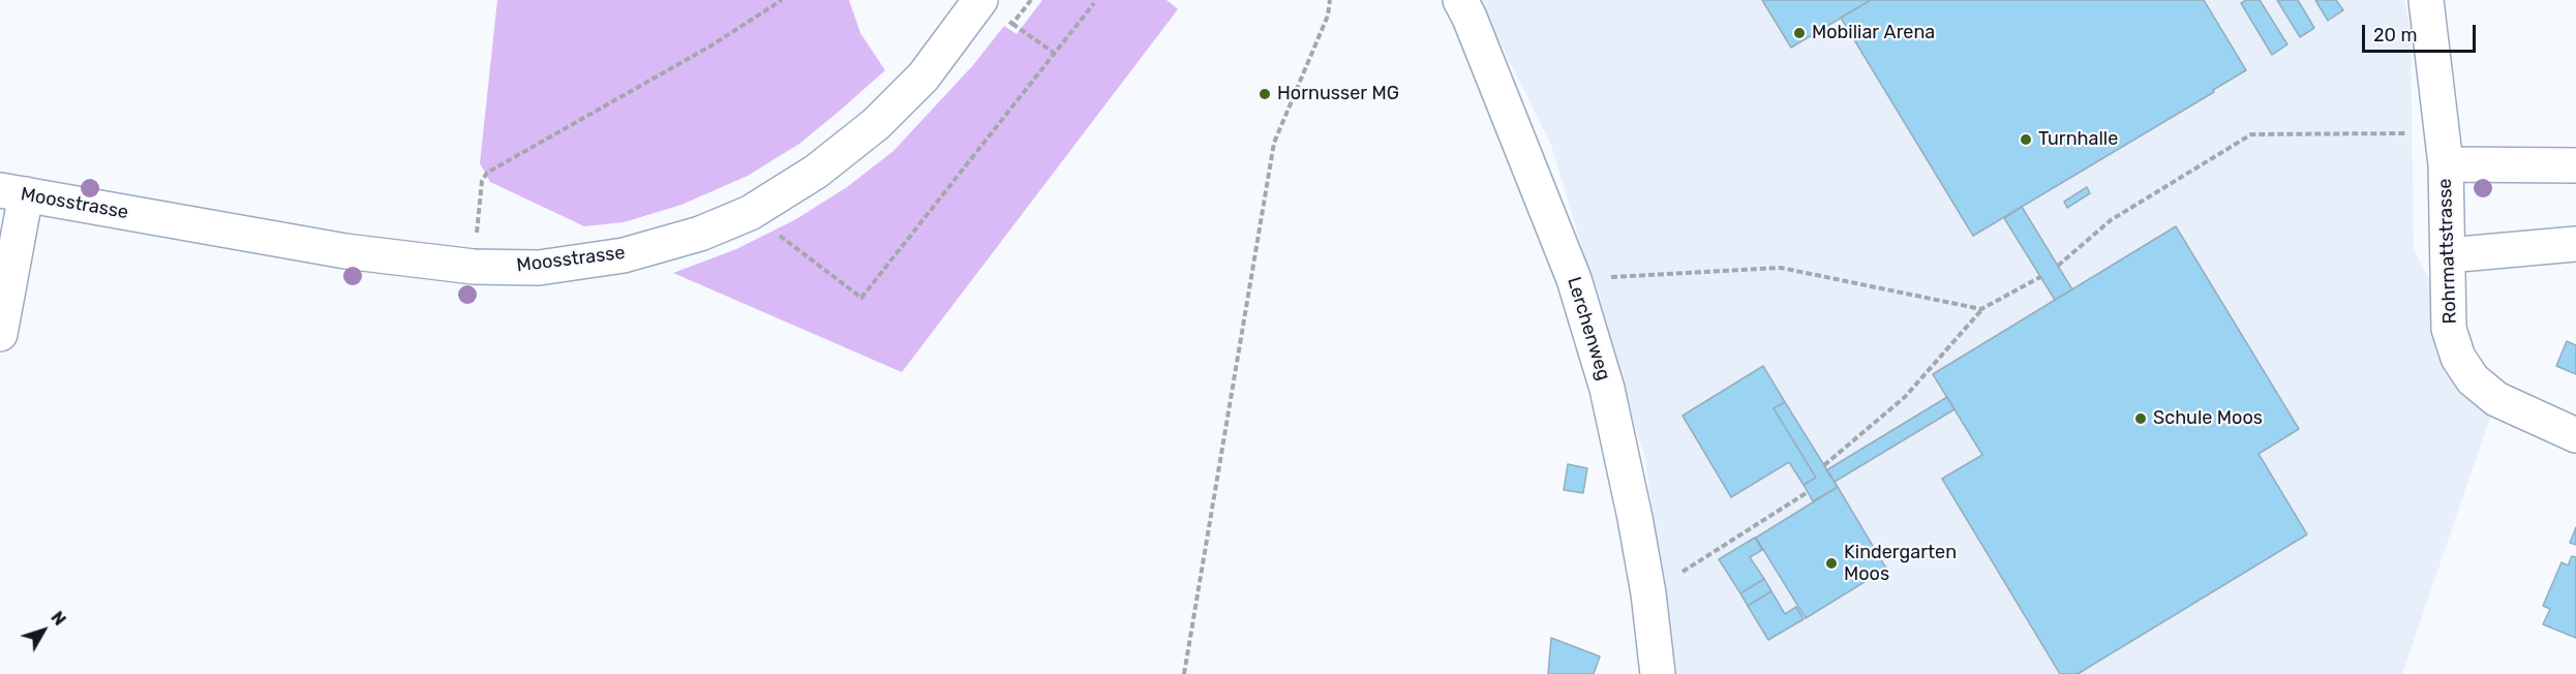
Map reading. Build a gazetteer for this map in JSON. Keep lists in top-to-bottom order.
{
  "streets": {
    "street": ["Moosstrasse", "Rohrmattstrasse", "Lerchenweg"]
  },
  "places": [
    "Mobiliar Arena",
    "Hornusser MG",
    "Turnhalle",
    "Schule Moos",
    "Kindergarten Moos"
  ],
  "scale_bar": "20 m",
  "north": "top right"
}
